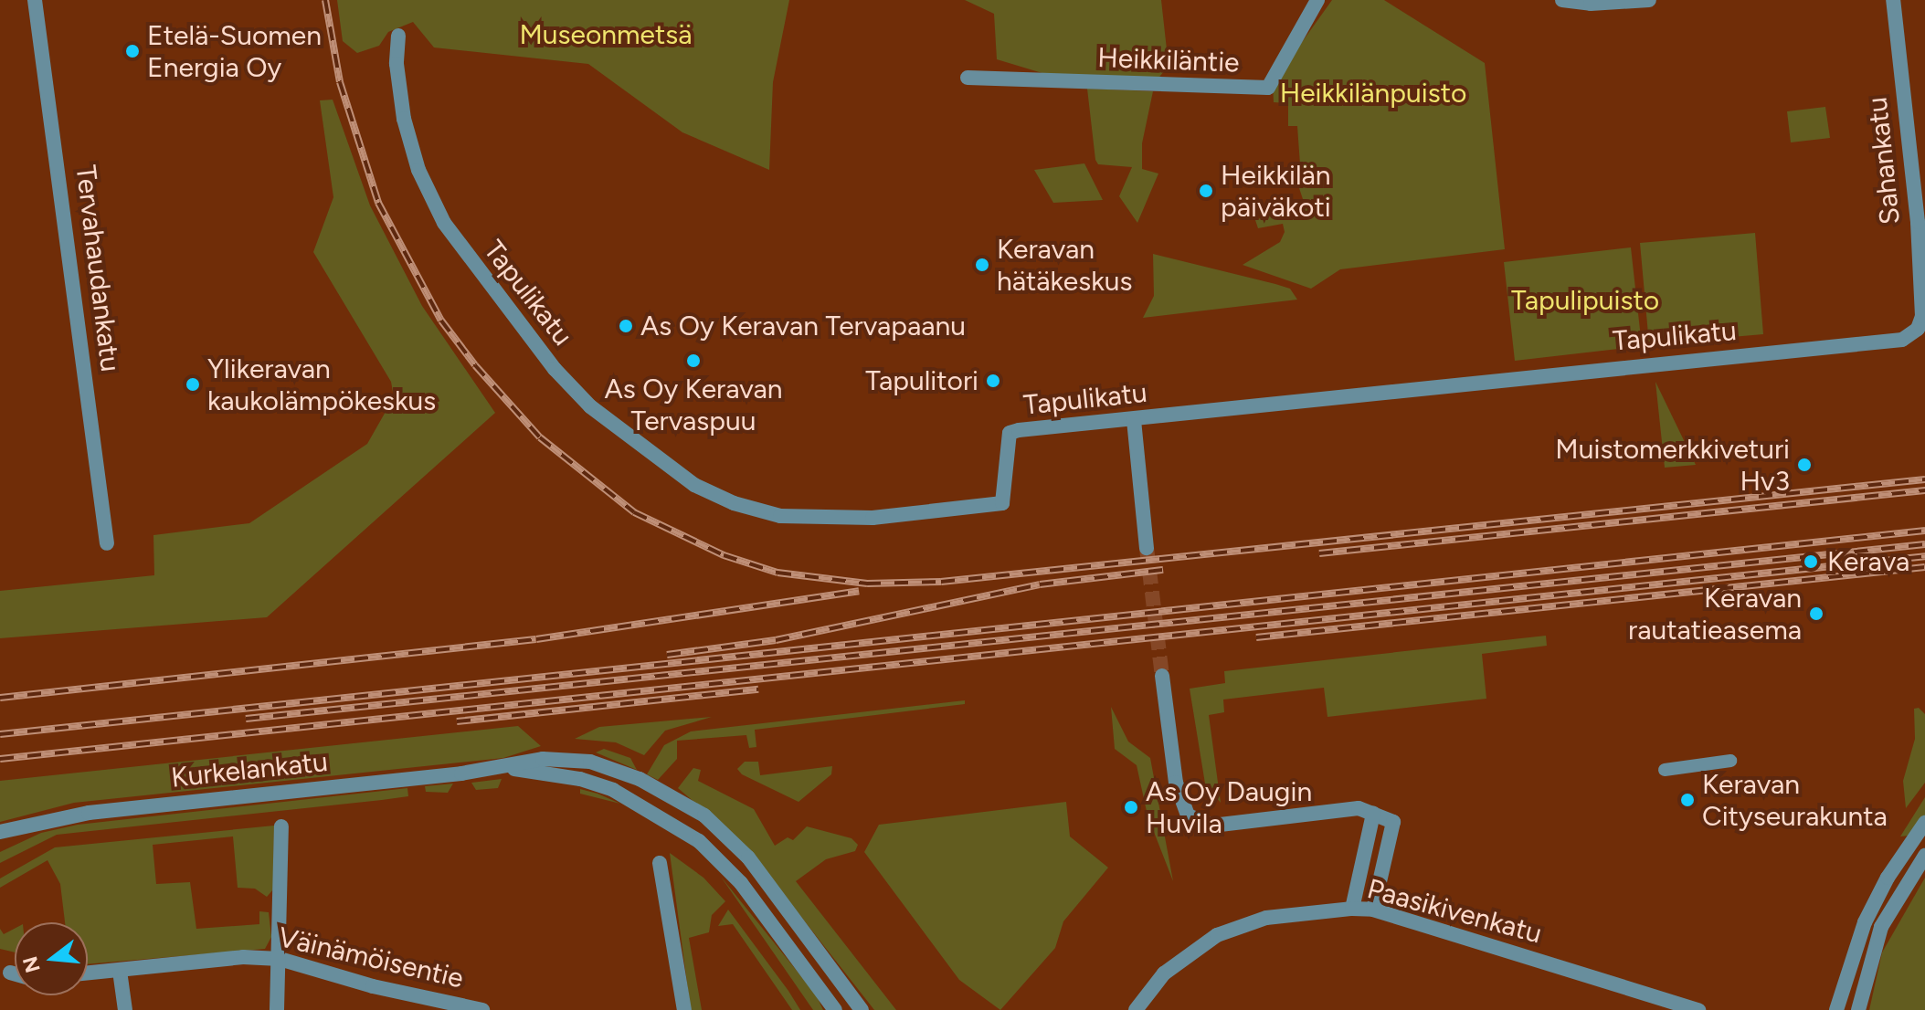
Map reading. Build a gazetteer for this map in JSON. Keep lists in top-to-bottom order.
{
  "streets": {
    "street": [
      "Heikkiläntie",
      "Sahankatu",
      "Tervahaudankatu",
      "Tapulikatu",
      "Kurkelankatu",
      "Paasikivenkatu",
      "Väinämöisentie"
    ]
  },
  "crossings": [
    ["Sahankatu", "Tapulikatu"]
  ],
  "parks": ["Museonmetsä", "Heikkilänpuisto", "Tapulipuisto"],
  "places": [
    "Etelä-Suomen Energia Oy",
    "Heikkilän päiväkoti",
    "Keravan hätäkeskus",
    "As Oy Keravan Tervapaanu",
    "As Oy Keravan Tervaspuu",
    "Tapulitori",
    "Ylikeravan kaukolämpökeskus",
    "Muistomerkkiveturi Hv3",
    "Kerava",
    "Keravan rautatieasema",
    "Keravan Cityseurakunta",
    "As Oy Daugin Huvila"
  ],
  "north": "left"
}
